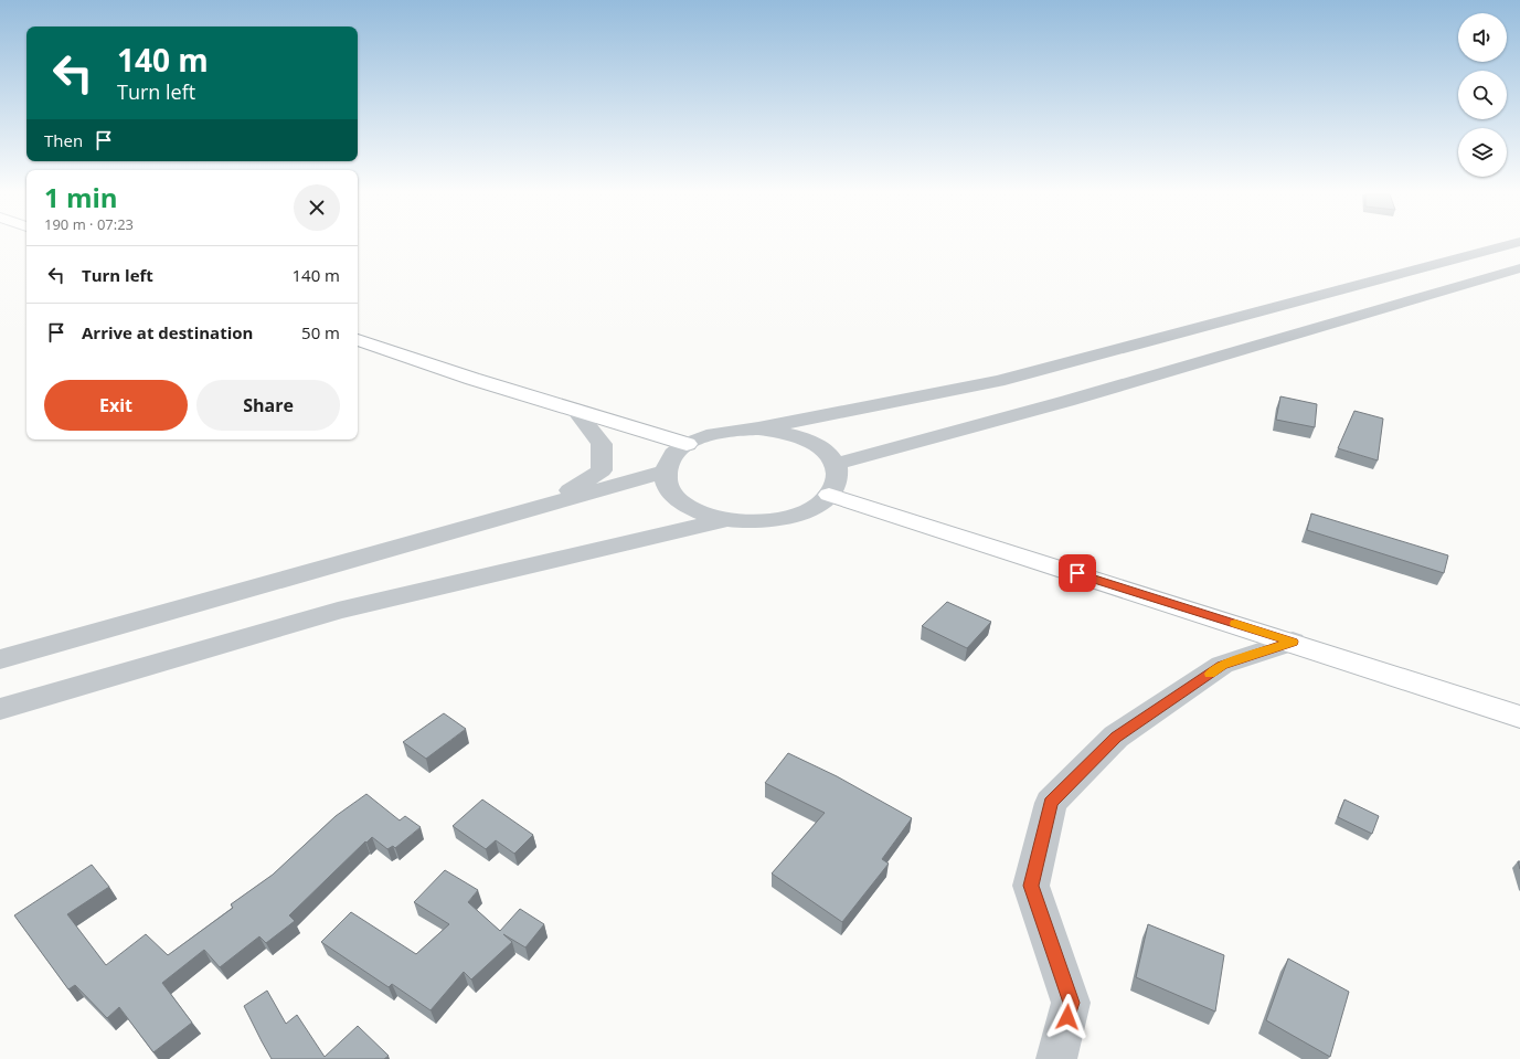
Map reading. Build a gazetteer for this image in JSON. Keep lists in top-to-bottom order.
{
  "page": {
    "turn": ["140 m", "Turn left"],
    "then": "Then",
    "heading": ["1 min", "190 m · 07:23"],
    "list": [
      {
        "name": "Turn left",
        "value": "140 m"
      },
      {
        "name": "Arrive at destination",
        "value": "50 m"
      }
    ],
    "buttons": ["Exit", "Share"]
  }
}
